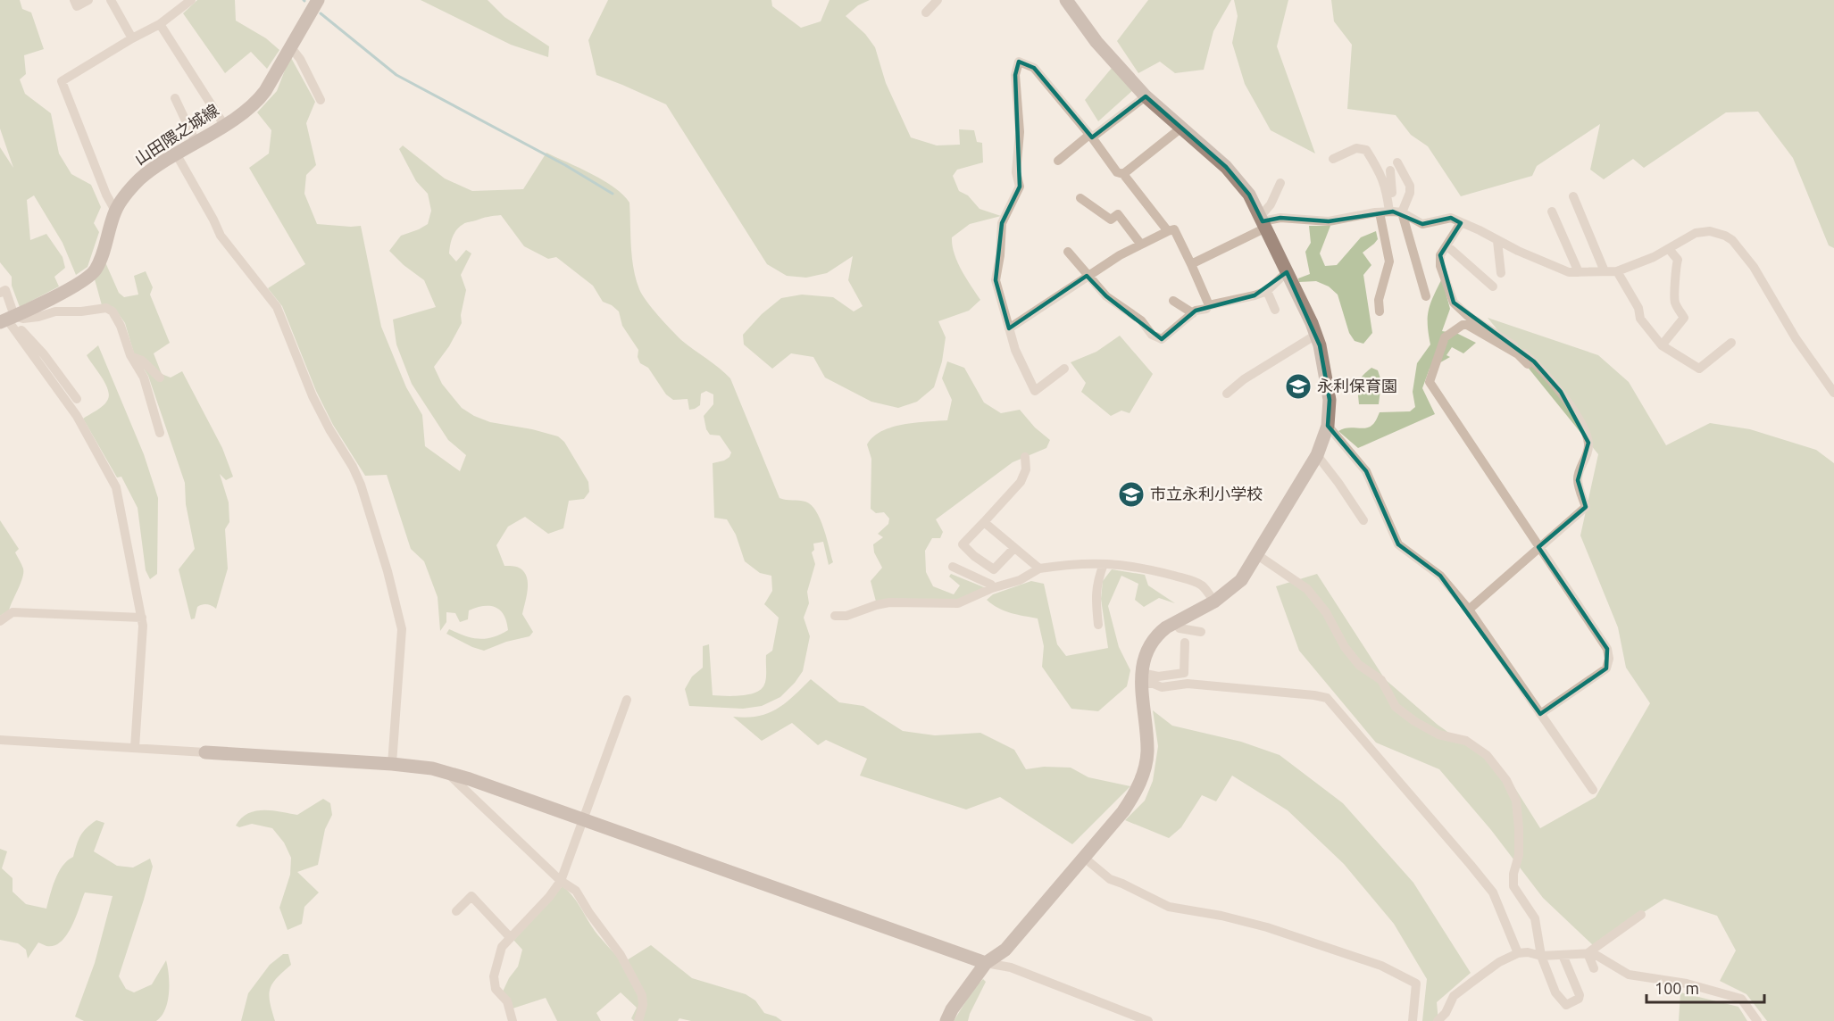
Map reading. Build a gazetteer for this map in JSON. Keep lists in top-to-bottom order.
{
  "streets": {
    "street": ["山田隈之城線"]
  },
  "places": {
    "school or university": ["永利保育園", "市立永利小学校"]
  },
  "scale_bar": "100 m"
}
